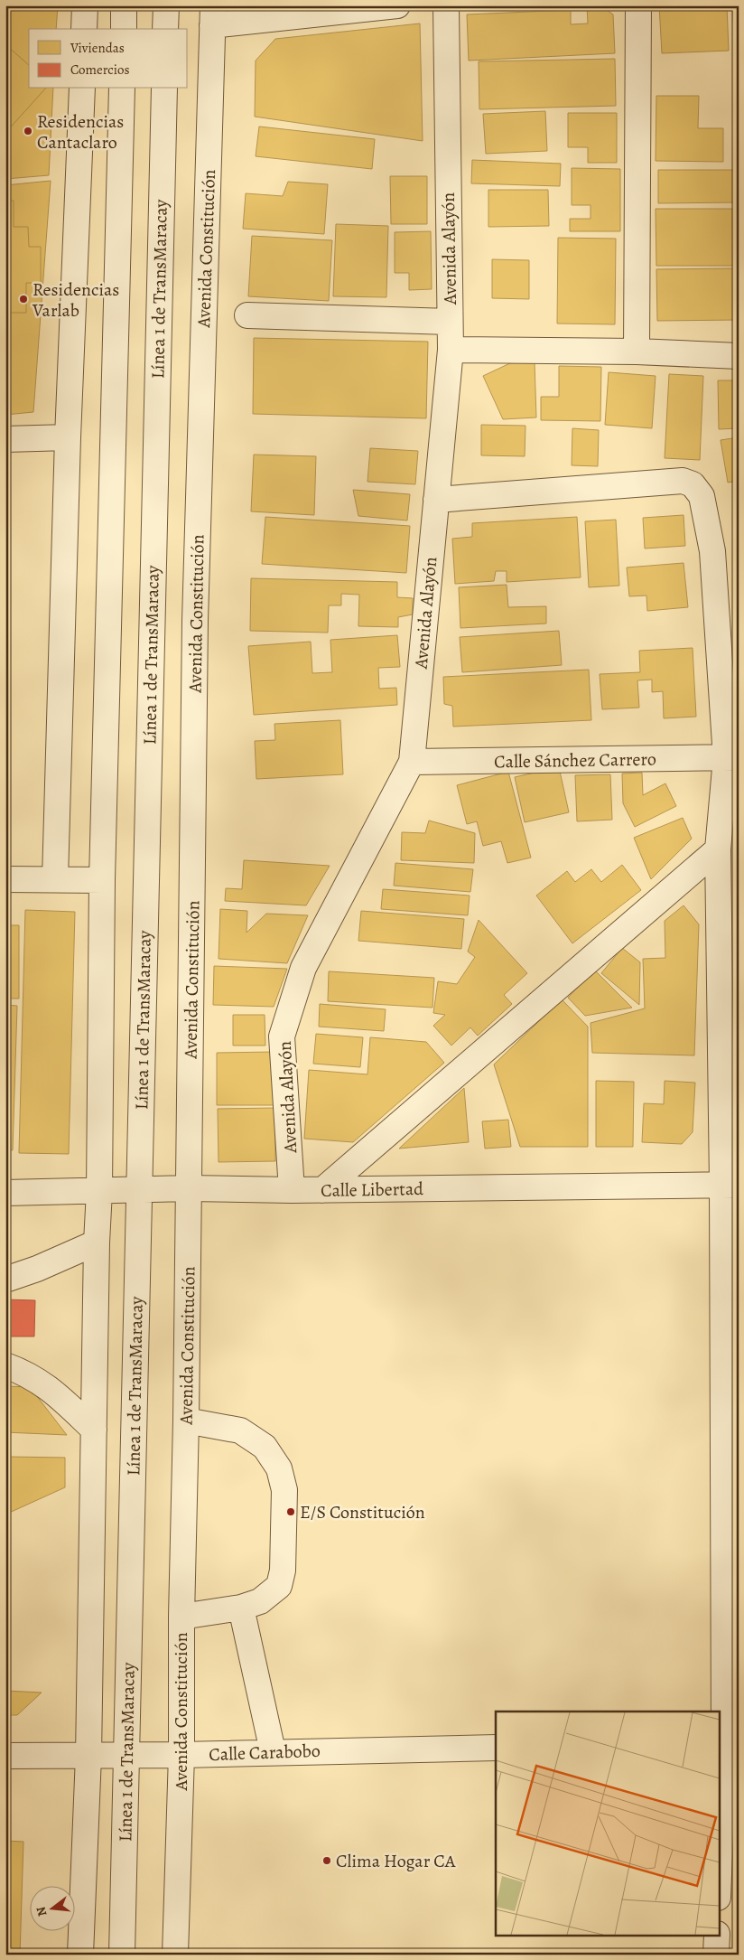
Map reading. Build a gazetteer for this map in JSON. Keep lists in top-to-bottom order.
{
  "streets": {
    "street": [
      "Avenida Constitución",
      "Avenida Alayón",
      "Línea 1 de TransMaracay",
      "Calle Sánchez Carrero",
      "Calle Libertad",
      "Calle Carabobo"
    ]
  },
  "crossings": [
    ["Avenida Constitución", "Calle Libertad"],
    ["Avenida Constitución", "Calle Carabobo"],
    ["Avenida Alayón", "Calle Sánchez Carrero"],
    ["Avenida Alayón", "Calle Libertad"],
    ["Línea 1 de TransMaracay", "Calle Libertad"],
    ["Línea 1 de TransMaracay", "Calle Carabobo"]
  ],
  "places": [
    "Residencias Cantaclaro",
    "Residencias Varlab",
    "E/S Constitución",
    "Clima Hogar CA"
  ],
  "legend": ["Viviendas", "Comercios"],
  "north": "left"
}
